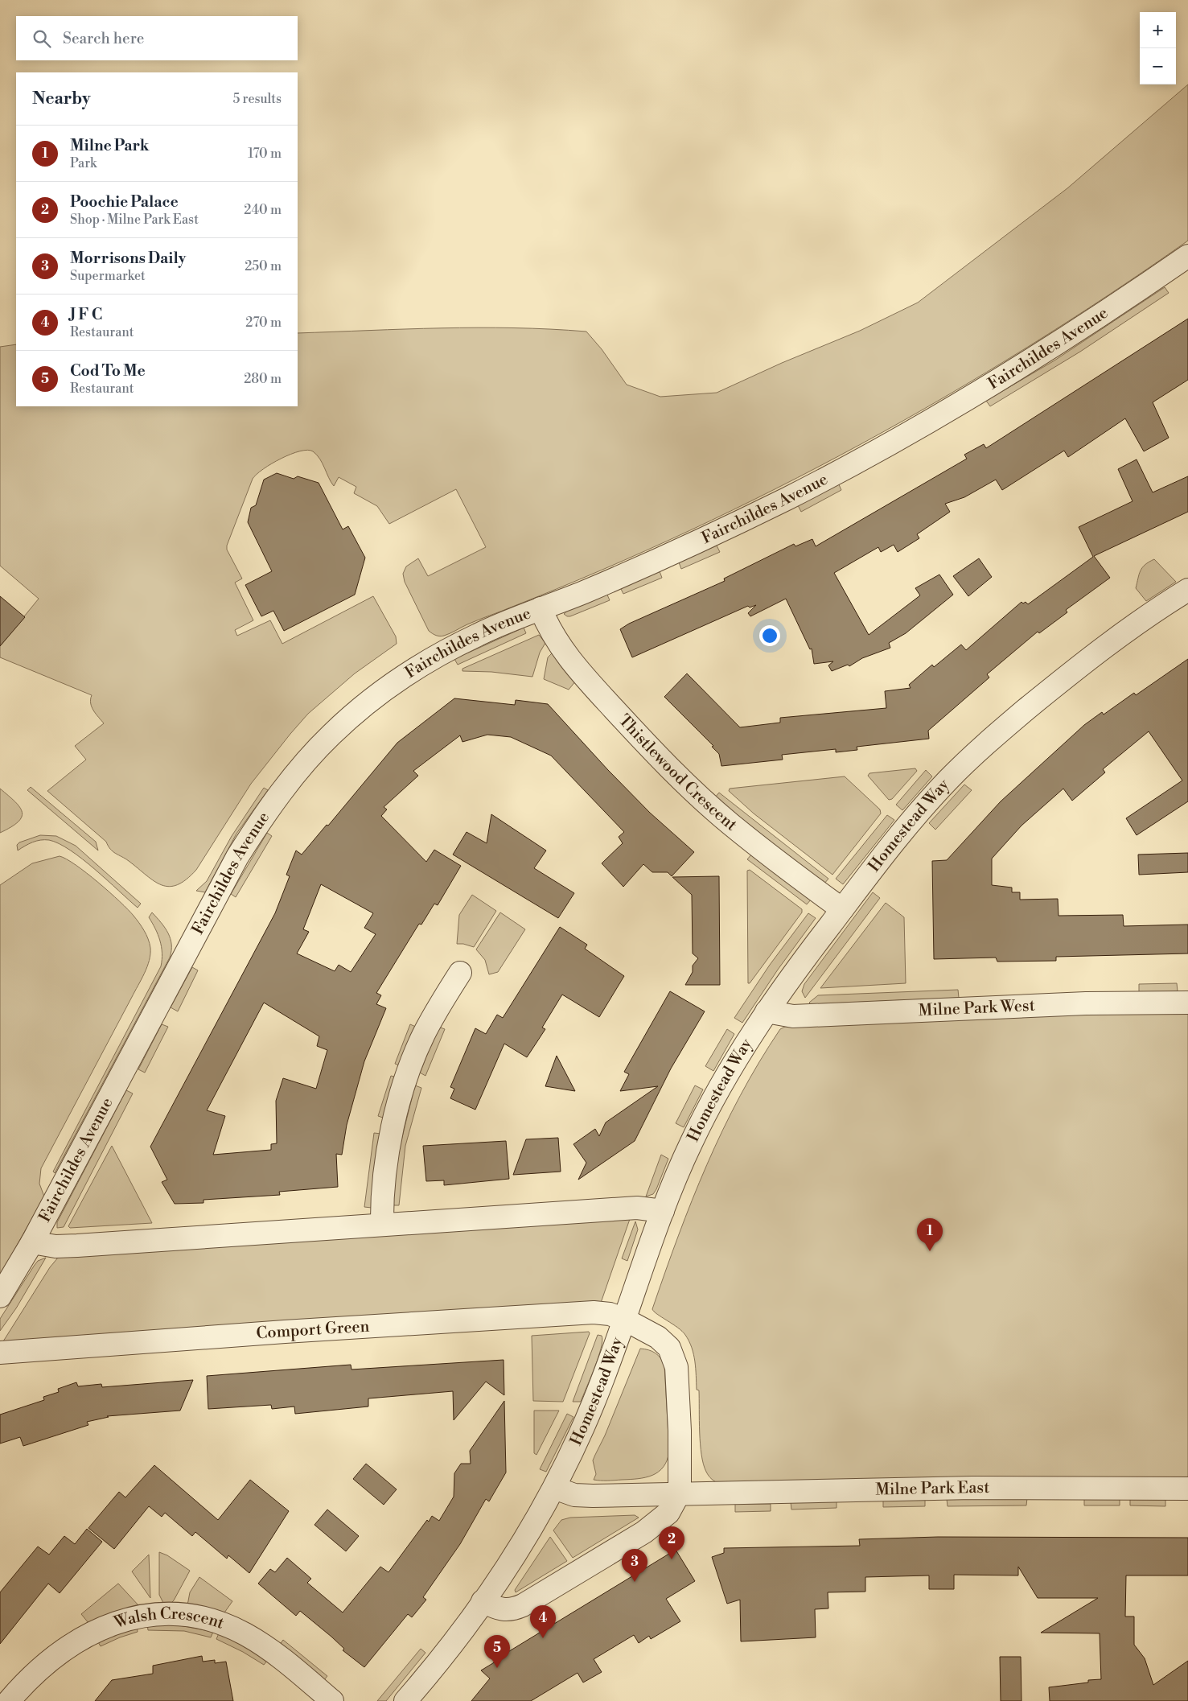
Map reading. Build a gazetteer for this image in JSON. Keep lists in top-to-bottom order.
{
  "streets": {
    "street": [
      "Fairchildes Avenue",
      "Thistlewood Crescent",
      "Homestead Way",
      "Milne Park West",
      "Comport Green",
      "Milne Park East",
      "Walsh Crescent"
    ]
  },
  "crossings": [
    ["Fairchildes Avenue", "Thistlewood Crescent"],
    ["Thistlewood Crescent", "Homestead Way"],
    ["Homestead Way", "Milne Park West"],
    ["Homestead Way", "Comport Green"],
    ["Homestead Way", "Milne Park East"]
  ],
  "page": {
    "map_buttons": ["+", "−"],
    "search": "Search here",
    "heading": ["Nearby", "5 results"],
    "list": [
      {
        "mark": "1",
        "name": "Milne Park",
        "note": "Park",
        "value": "170 m"
      },
      {
        "mark": "2",
        "name": "Poochie Palace",
        "note": "Shop · Milne Park East",
        "value": "240 m"
      },
      {
        "mark": "3",
        "name": "Morrisons Daily",
        "note": "Supermarket",
        "value": "250 m"
      },
      {
        "mark": "4",
        "name": "J F C",
        "note": "Restaurant",
        "value": "270 m"
      },
      {
        "mark": "5",
        "name": "Cod To Me",
        "note": "Restaurant",
        "value": "280 m"
      }
    ],
    "pins": [
      "1",
      "2",
      "3",
      "4",
      "5"
    ]
  }
}
